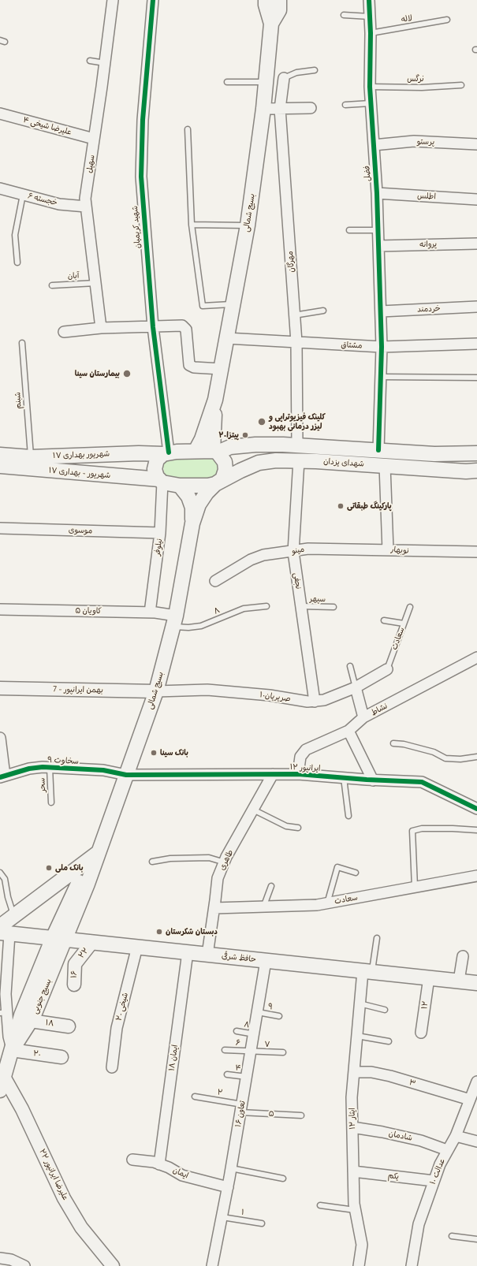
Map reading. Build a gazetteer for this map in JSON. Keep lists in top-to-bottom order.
{
  "streets": {
    "main road": [
      "بسیج شمالی",
      "۱۷ شهریور بهداری",
      "شهدای یزدان",
      "۱۷ شهریور - بهداری",
      "حافظ شرقی",
      "بسیج جنوبی"
    ],
    "street": [
      "علیرضا شیخی ۴",
      "پرستو",
      "سهیل",
      "فضل",
      "اطلس",
      "خجسته ۶",
      "شهید کریمیان",
      "پروانه",
      "مهرگان",
      "خردمند",
      "مشتاق",
      "موسوی",
      "نیلوفر",
      "مینو",
      "نوبهار",
      "نجفی",
      "کاویان ۵",
      "سعادت",
      "بهمن ایرانپور - 7",
      "صریریان۱۰",
      "نشاط",
      "سخاوت ۹",
      "ایرانپور ۱۲",
      "طاهری",
      "۲۲",
      "۱۶",
      "۱۲",
      "شیخی ۲۰",
      "۱۸",
      "۲۰",
      "ایمان ۱۸",
      "۳",
      "تعاون ۱۶",
      "ایثار ۱۲",
      "شادمان",
      "عدالت ۱۰",
      "ایمان",
      "علیرضا ایرانپور ۲۲",
      "یکم"
    ],
    "lane": [
      "لاله",
      "نرگس",
      "آبان",
      "شبنم",
      "سپهر",
      "۸",
      "سحر",
      "۹",
      "۶",
      "۷",
      "۴",
      "۲",
      "۵",
      "۱"
    ]
  },
  "crossings": [
    ["لاله", "فضل"],
    ["نرگس", "فضل"],
    ["علیرضا شیخی ۴", "سهیل"],
    ["پرستو", "فضل"],
    ["سهیل", "خجسته ۶"],
    ["سهیل", "آبان"],
    ["فضل", "اطلس"],
    ["فضل", "پروانه"],
    ["فضل", "خردمند"],
    ["فضل", "مشتاق"],
    ["فضل", "شهدای یزدان"],
    ["بسیج شمالی", "مشتاق"],
    ["بسیج شمالی", "۱۷ شهریور بهداری"],
    ["بسیج شمالی", "شهدای یزدان"],
    ["بسیج شمالی", "۱۷ شهریور - بهداری"],
    ["بسیج شمالی", "کاویان ۵"],
    ["بسیج شمالی", "۸"],
    ["بسیج شمالی", "بهمن ایرانپور - 7"],
    ["بسیج شمالی", "صریریان۱۰"],
    ["بسیج شمالی", "سخاوت ۹"],
    ["بسیج شمالی", "ایرانپور ۱۲"],
    ["بسیج شمالی", "حافظ شرقی"],
    ["بسیج شمالی", "بسیج جنوبی"],
    ["شهید کریمیان", "۱۷ شهریور بهداری"],
    ["مهرگان", "مشتاق"],
    ["مهرگان", "شهدای یزدان"],
    ["شبنم", "۱۷ شهریور بهداری"],
    ["۱۷ شهریور بهداری", "شهدای یزدان"],
    ["شهدای یزدان", "۱۷ شهریور - بهداری"],
    ["شهدای یزدان", "نوبهار"],
    ["شهدای یزدان", "نجفی"],
    ["۱۷ شهریور - بهداری", "نیلوفر"],
    ["موسوی", "نیلوفر"],
    ["نیلوفر", "کاویان ۵"],
    ["مینو", "نوبهار"],
    ["مینو", "نجفی"],
    ["نجفی", "سپهر"],
    ["نجفی", "صریریان۱۰"],
    ["کاویان ۵", "۸"],
    ["۸", "تعاون ۱۶"],
    ["سعادت", "صریریان۱۰"],
    ["سعادت", "طاهری"],
    ["بهمن ایرانپور - 7", "صریریان۱۰"],
    ["نشاط", "ایرانپور ۱۲"],
    ["سخاوت ۹", "ایرانپور ۱۲"],
    ["سخاوت ۹", "سحر"],
    ["ایرانپور ۱۲", "طاهری"],
    ["طاهری", "حافظ شرقی"],
    ["۲۲", "حافظ شرقی"],
    ["۲۲", "۱۶"],
    ["حافظ شرقی", "بسیج جنوبی"],
    ["حافظ شرقی", "۱۲"],
    ["حافظ شرقی", "شیخی ۲۰"],
    ["حافظ شرقی", "ایمان ۱۸"],
    ["حافظ شرقی", "تعاون ۱۶"],
    ["حافظ شرقی", "ایثار ۱۲"],
    ["۱۶", "بسیج جنوبی"],
    ["بسیج جنوبی", "۱۸"],
    ["بسیج جنوبی", "۲۰"],
    ["بسیج جنوبی", "علیرضا ایرانپور ۲۲"],
    ["۹", "تعاون ۱۶"],
    ["۶", "۷"],
    ["۶", "تعاون ۱۶"],
    ["۷", "تعاون ۱۶"],
    ["ایمان ۱۸", "ایمان"],
    ["۴", "تعاون ۱۶"],
    ["۳", "ایثار ۱۲"],
    ["۳", "عدالت ۱۰"],
    ["۲", "تعاون ۱۶"],
    ["۲", "۵"],
    ["تعاون ۱۶", "۵"],
    ["تعاون ۱۶", "ایمان"],
    ["تعاون ۱۶", "۱"],
    ["ایثار ۱۲", "شادمان"],
    ["ایثار ۱۲", "یکم"],
    ["شادمان", "عدالت ۱۰"],
    ["عدالت ۱۰", "یکم"]
  ],
  "places": [
    "بیمارستان سینا",
    "کلینک فیزیوتراپی و لیزر درمانی بهبود",
    "پیتزا۲۰",
    "پارکینگ طبقاتی",
    "بانک سینا",
    "بانک ملی",
    "دبستان شکرستان"
  ]
}
